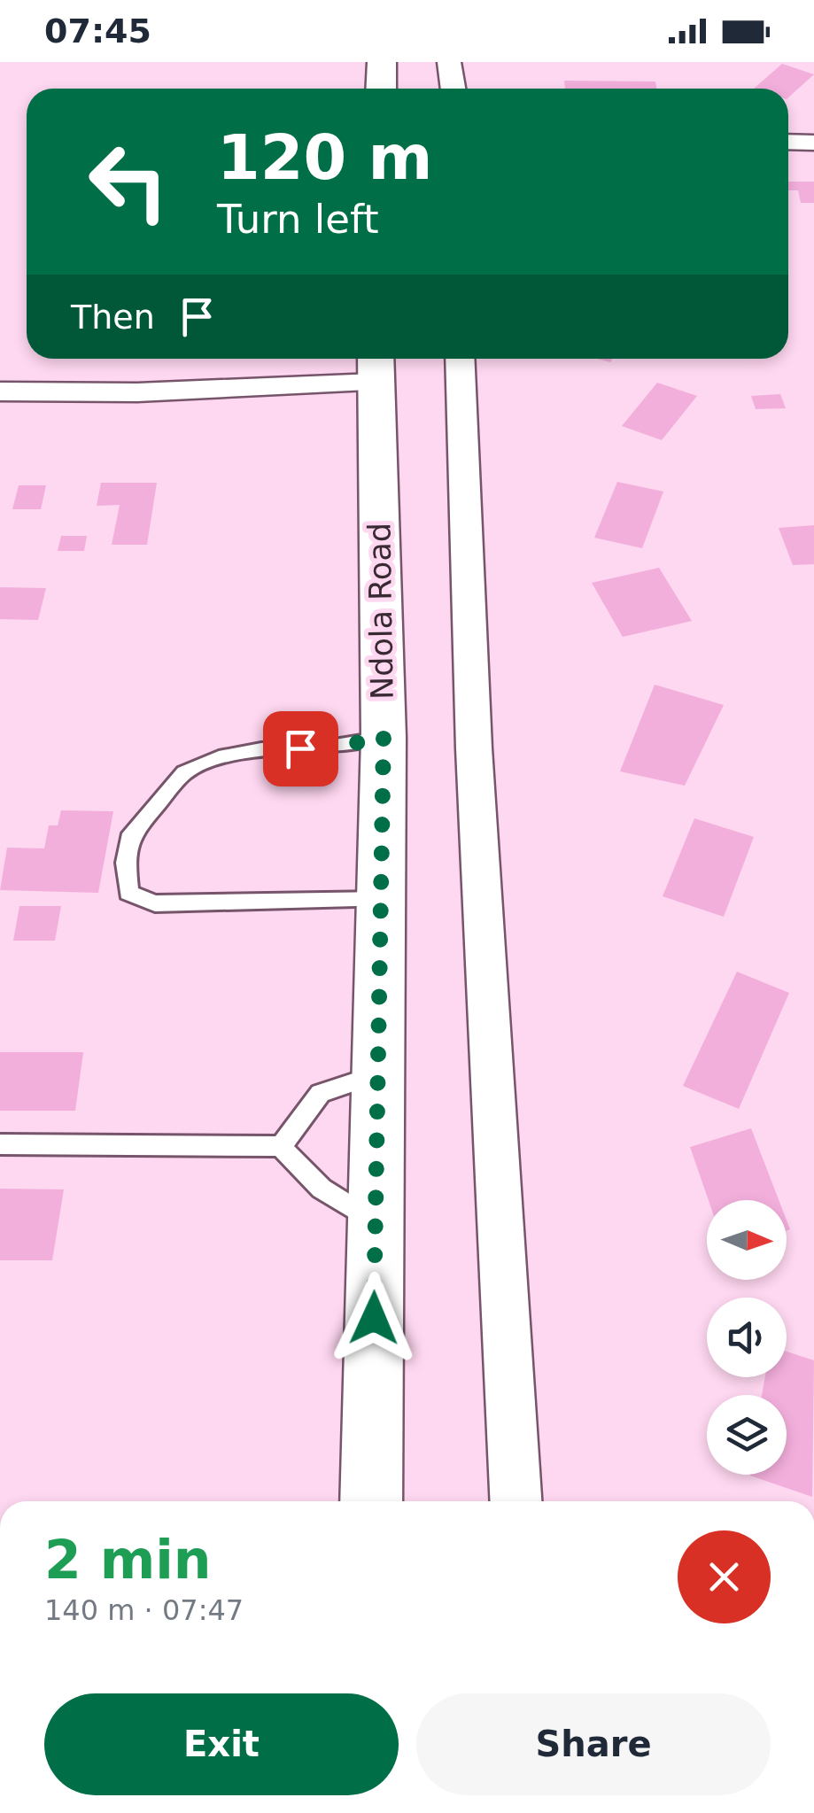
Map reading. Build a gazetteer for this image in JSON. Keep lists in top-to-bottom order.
{
  "streets": {
    "main road": ["Ndola Road"]
  },
  "north": "right",
  "page": {
    "status": "07:45",
    "turn": ["120 m", "Turn left"],
    "then": "Then",
    "heading": ["2 min", "140 m · 07:47"],
    "buttons": ["Exit", "Share"]
  }
}
